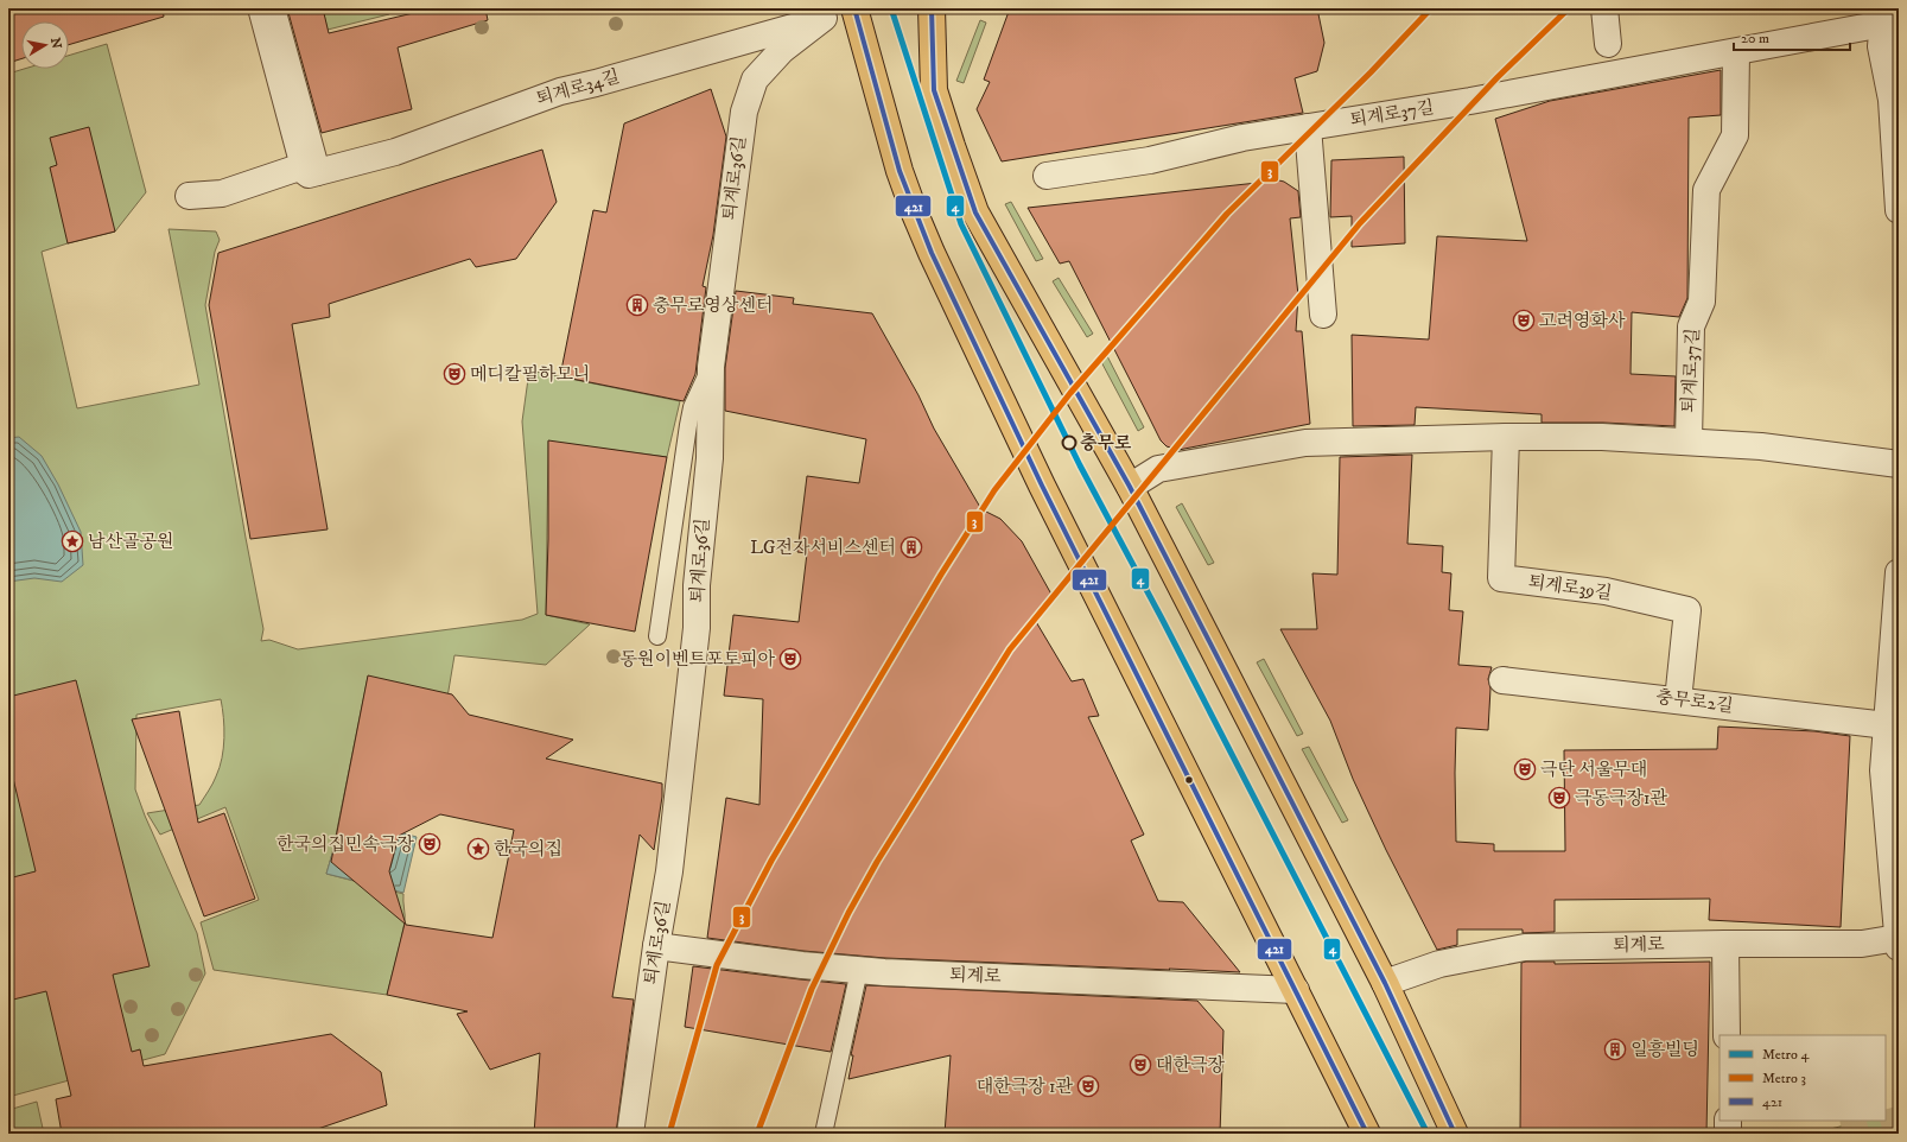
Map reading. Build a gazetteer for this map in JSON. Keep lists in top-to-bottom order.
{
  "streets": {
    "street": [
      "퇴계로34길",
      "퇴계로37길",
      "퇴계로36길",
      "퇴계로39길",
      "충무로2길",
      "퇴계로"
    ]
  },
  "crossings": [
    ["퇴계로34길", "퇴계로36길"],
    ["퇴계로36길", "퇴계로"],
    ["퇴계로39길", "충무로2길"]
  ],
  "places": {
    "building": ["충무로영상센터", "LG전자서비스센터", "일흥빌딩"],
    "theatre": [
      "고려영화사",
      "메디칼필하모니",
      "동원이벤트포토피아",
      "극단 서울무대",
      "극동극장1관",
      "한국의집민속극장",
      "대한극장",
      "대한극장 1관"
    ],
    "other": ["충무로"],
    "place": ["남산골공원", "한국의집"]
  },
  "lines": ["metro line 4", "metro line 3", "transit line 421"],
  "legend": ["Metro 4", "Metro 3", "421"],
  "scale_bar": "20 m",
  "north": "right"
}
